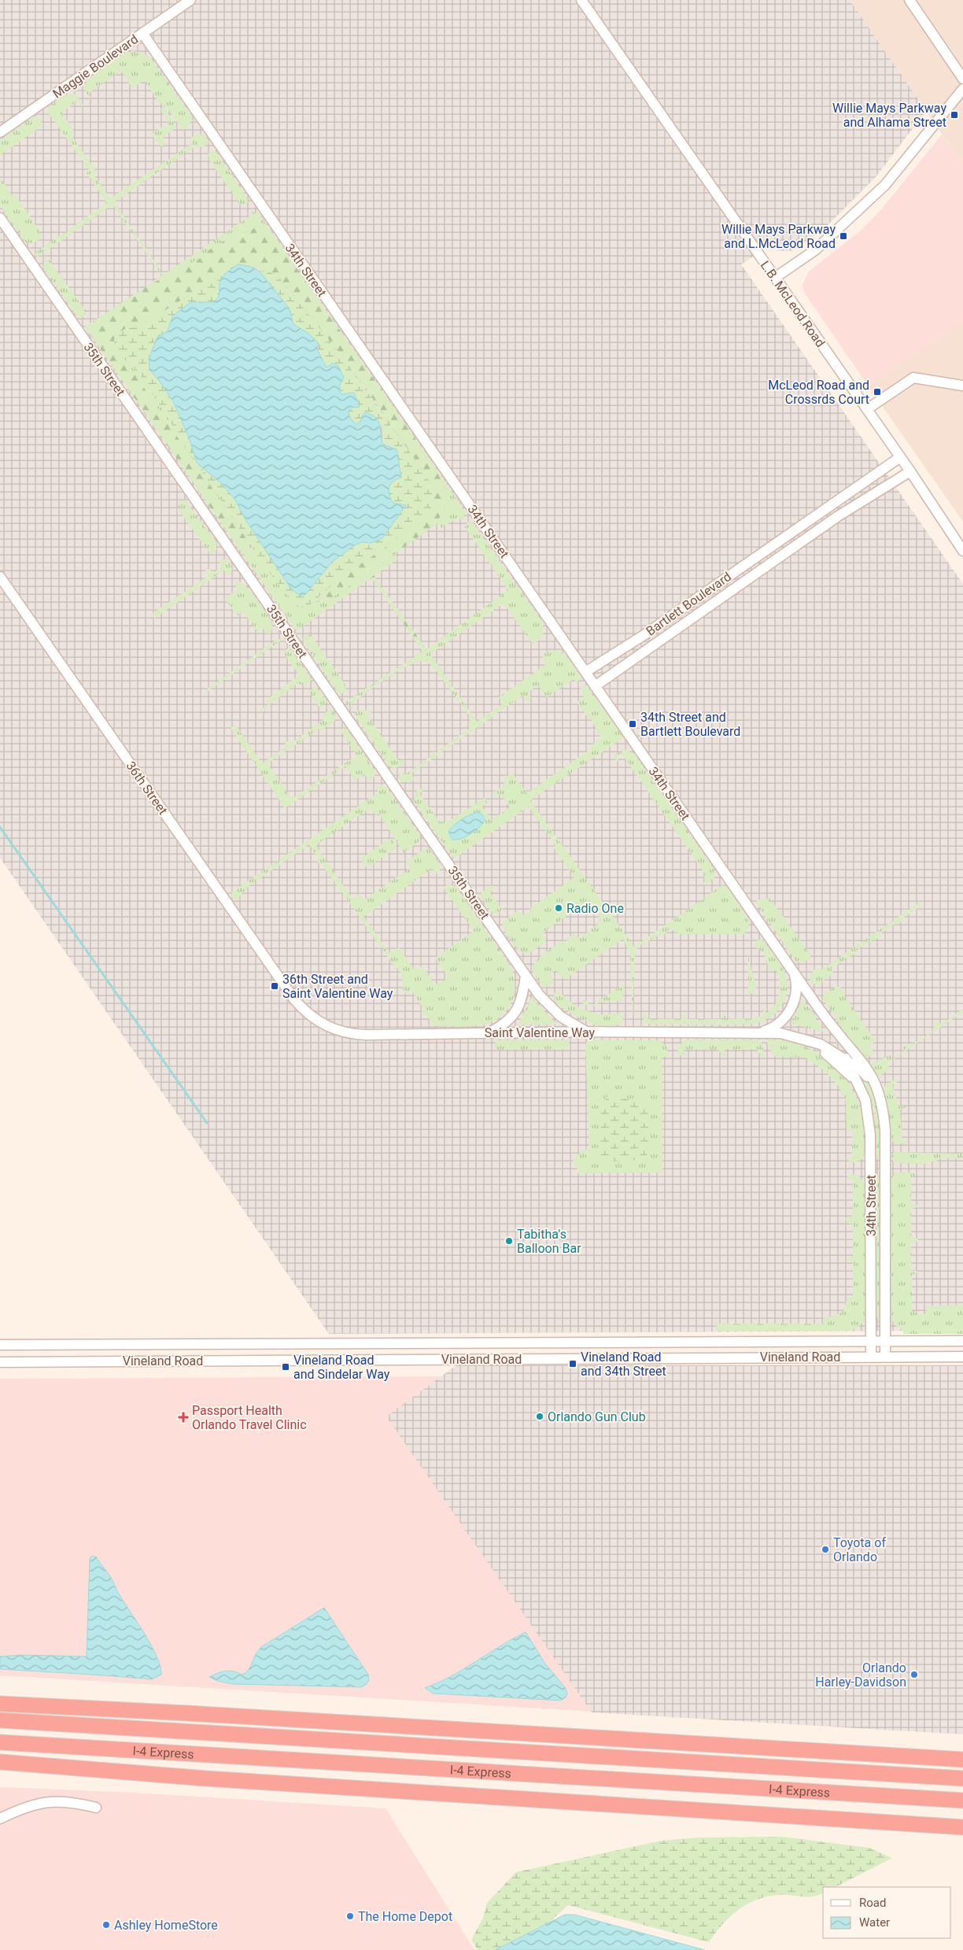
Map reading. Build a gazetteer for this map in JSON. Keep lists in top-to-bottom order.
{
  "streets": {
    "highway": ["I-4 Express"],
    "street": [
      "Maggie Boulevard",
      "34th Street",
      "L.B. McLeod Road",
      "35th Street",
      "Bartlett Boulevard",
      "36th Street",
      "Saint Valentine Way",
      "Vineland Road"
    ]
  },
  "crossings": [
    ["Maggie Boulevard", "34th Street"],
    ["34th Street", "Bartlett Boulevard"],
    ["34th Street", "Saint Valentine Way"],
    ["34th Street", "Vineland Road"],
    ["L.B. McLeod Road", "Bartlett Boulevard"],
    ["35th Street", "Saint Valentine Way"],
    ["36th Street", "Saint Valentine Way"]
  ],
  "places": {
    "transit": [
      "Willie Mays Parkway and Alhama Street",
      "Willie Mays Parkway and L.McLeod Road",
      "McLeod Road and Crossrds Court",
      "34th Street and Bartlett Boulevard",
      "36th Street and Saint Valentine Way",
      "Vineland Road and 34th Street",
      "Vineland Road and Sindelar Way"
    ],
    "other": [
      "Radio One",
      "Tabitha's Balloon Bar",
      "Orlando Gun Club",
      "Toyota of Orlando",
      "Orlando Harley-Davidson",
      "The Home Depot",
      "Ashley HomeStore"
    ],
    "health": ["Passport Health Orlando Travel Clinic"]
  },
  "legend": ["Road", "Water"]
}
